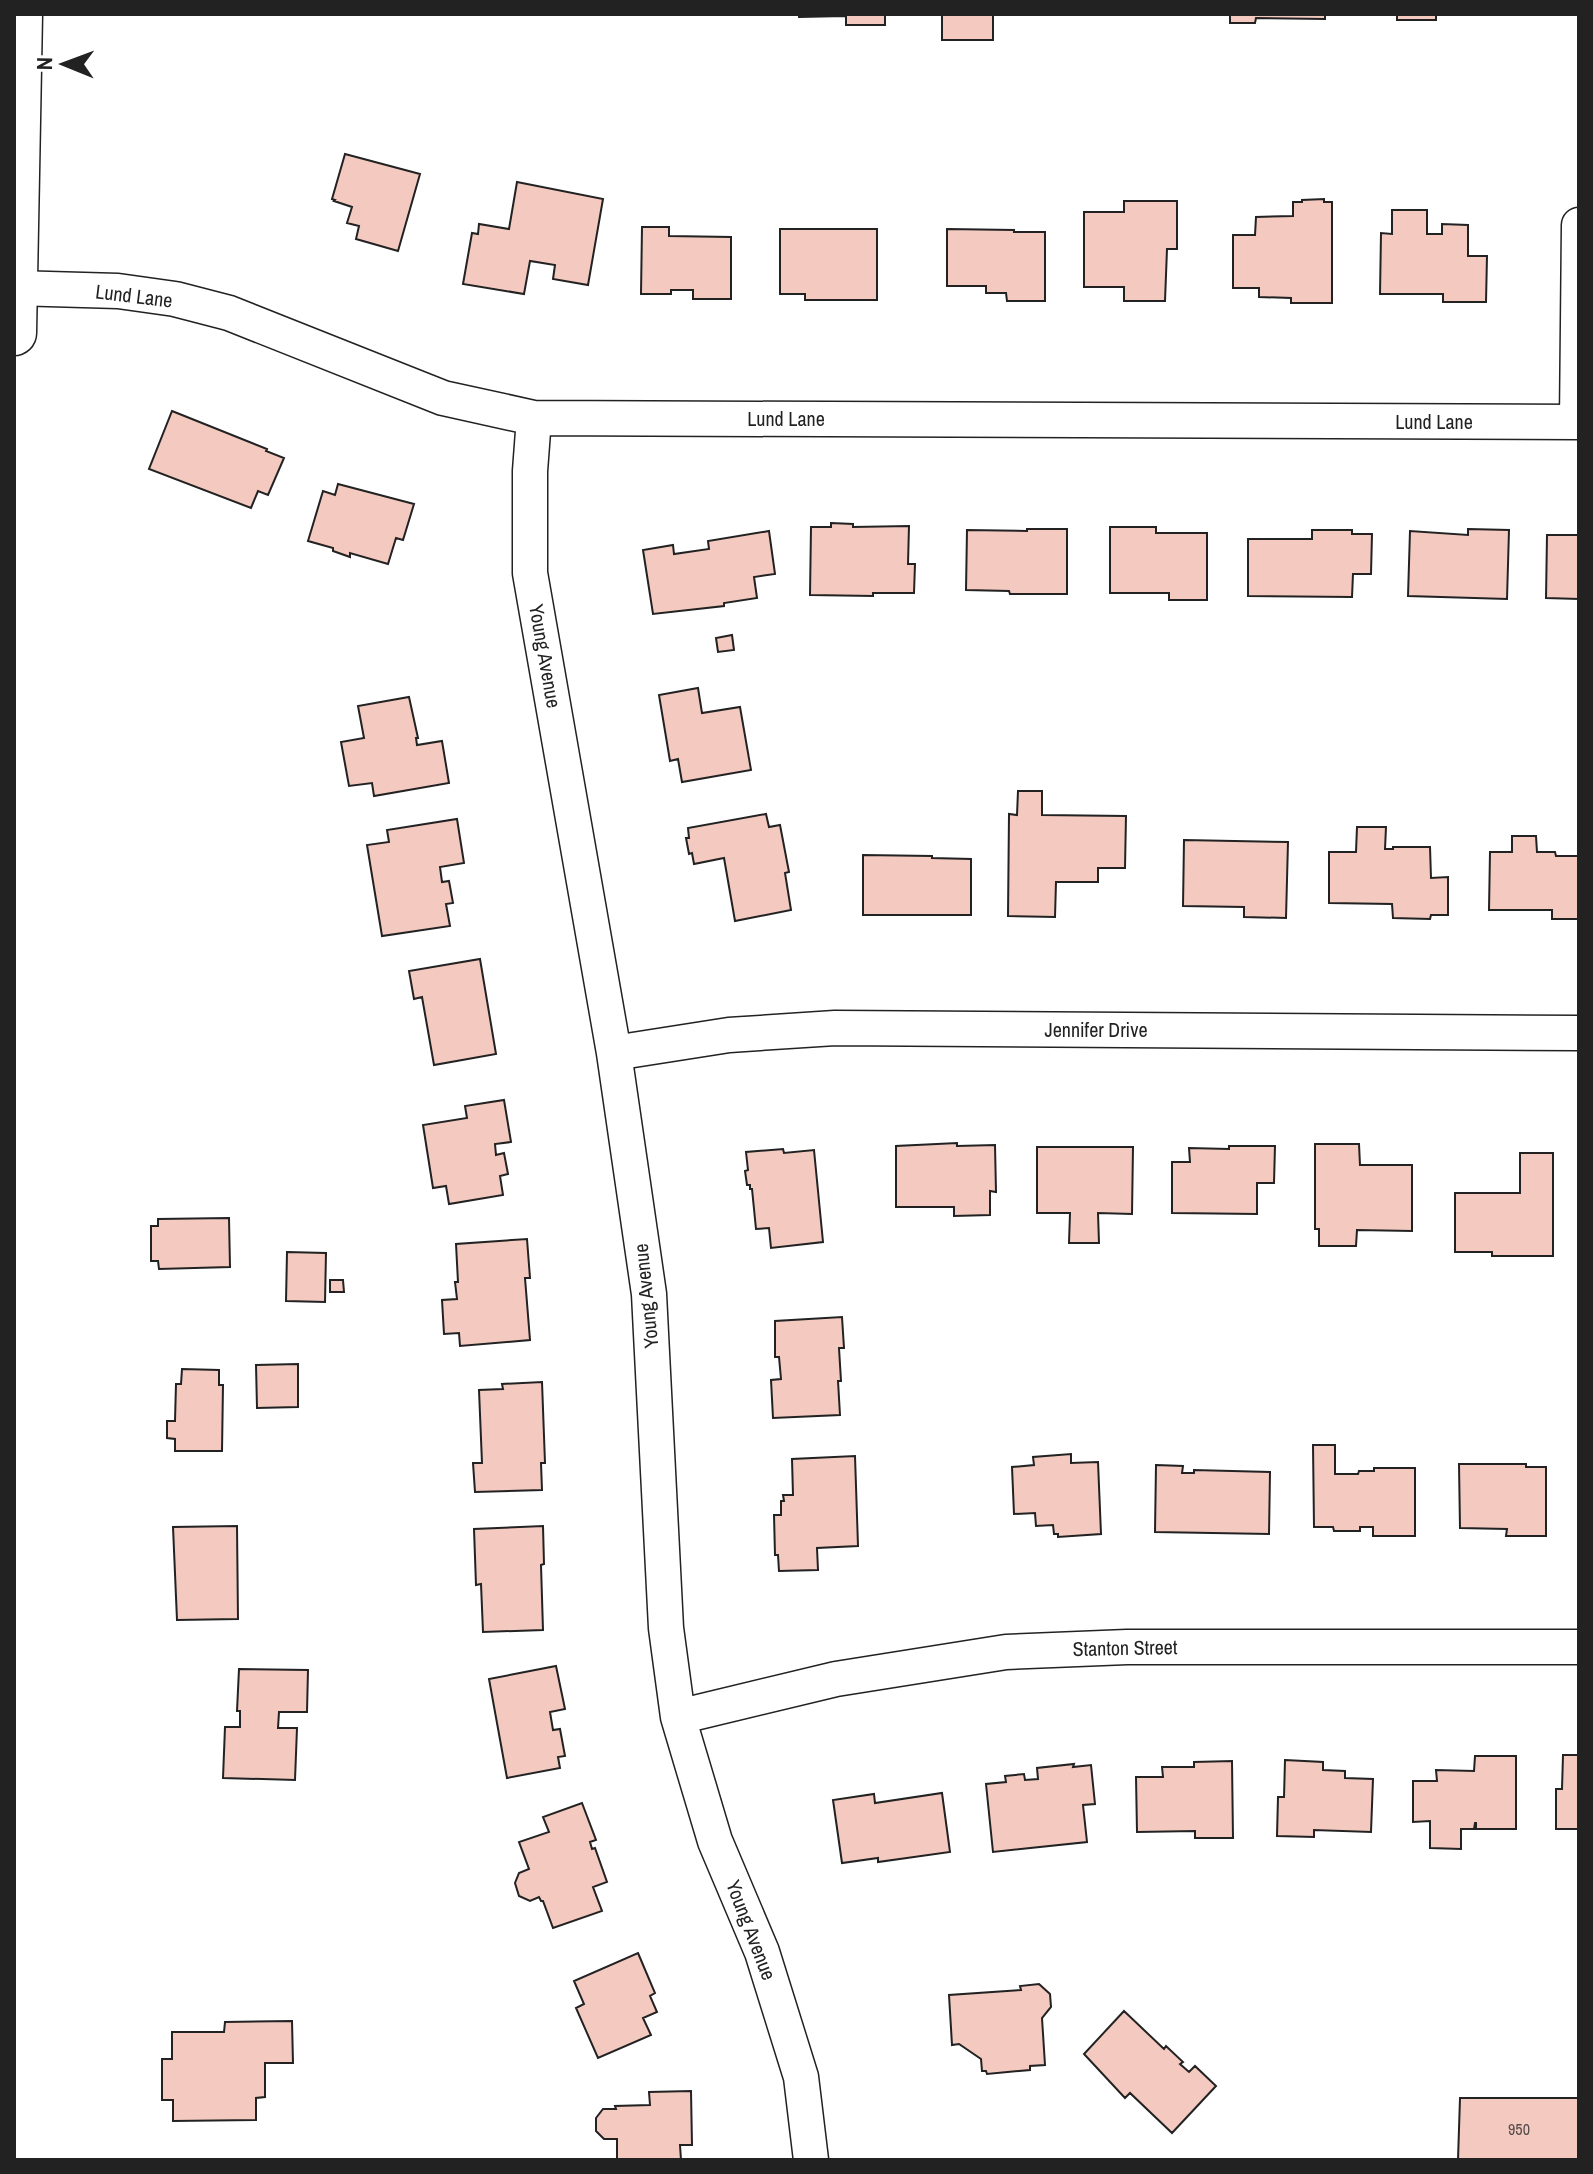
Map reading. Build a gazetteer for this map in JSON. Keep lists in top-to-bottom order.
{
  "streets": {
    "street": [
      "Lund Lane",
      "Young Avenue",
      "Jennifer Drive",
      "Stanton Street"
    ]
  },
  "crossings": [
    ["Lund Lane", "Young Avenue"],
    ["Young Avenue", "Jennifer Drive"],
    ["Young Avenue", "Stanton Street"]
  ],
  "house_numbers": ["950"],
  "north": "left"
}
